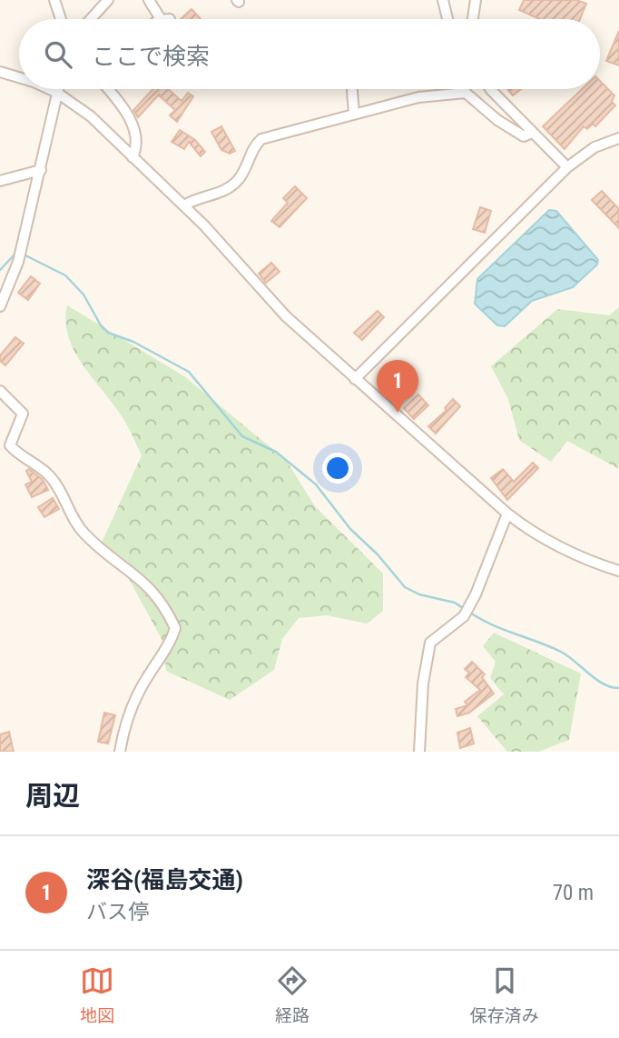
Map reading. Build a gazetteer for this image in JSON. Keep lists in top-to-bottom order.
{
  "page": {
    "search": "ここで検索",
    "pins": "1",
    "heading": "周辺",
    "list": [
      {
        "mark": "1",
        "name": "深谷(福島交通)",
        "note": "バス停",
        "value": "70 m"
      }
    ],
    "nav": ["地図", "経路", "保存済み"]
  }
}
